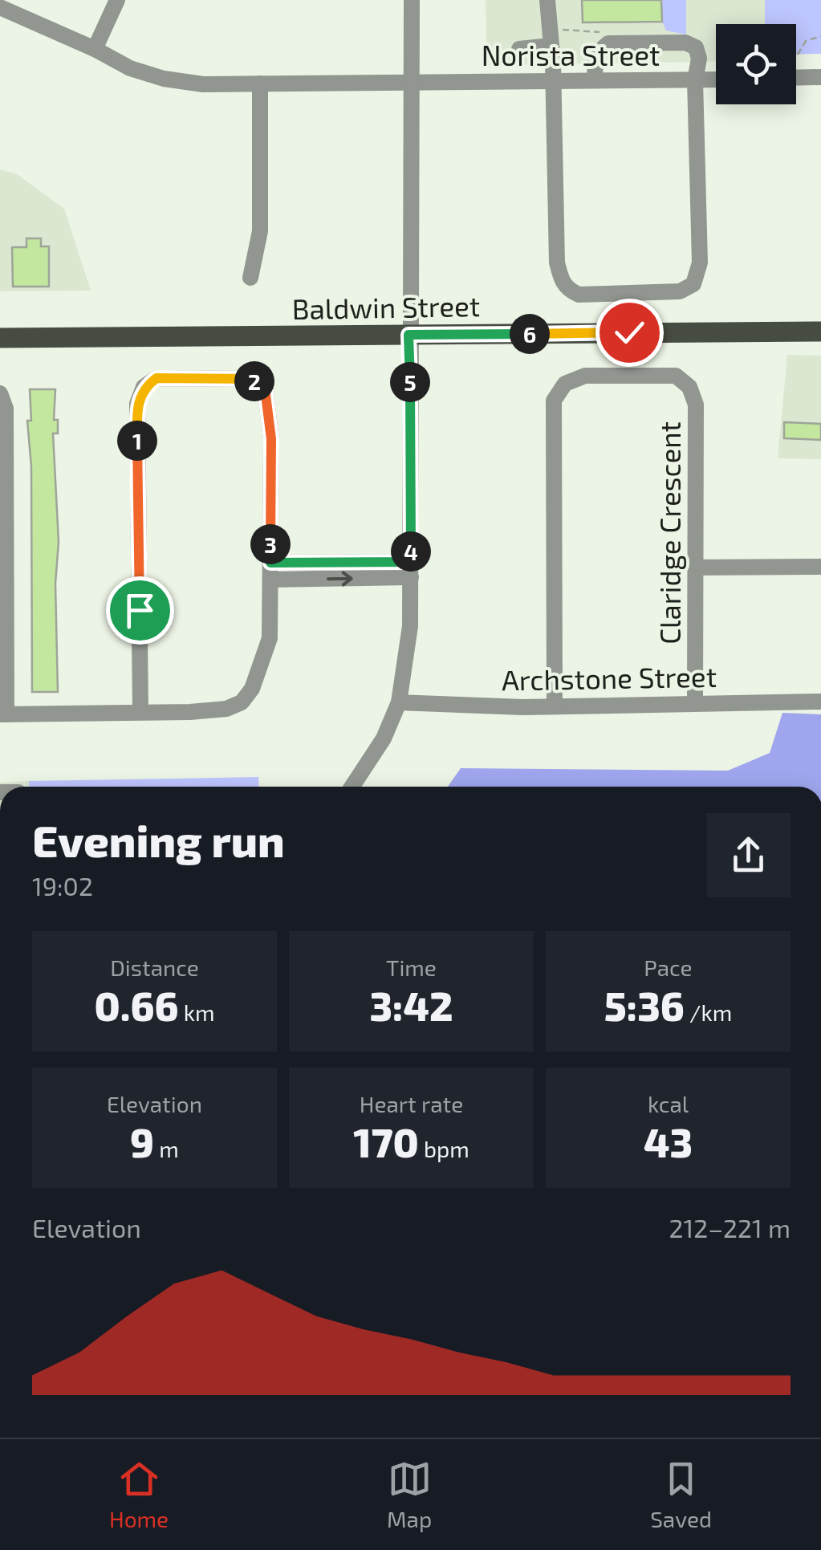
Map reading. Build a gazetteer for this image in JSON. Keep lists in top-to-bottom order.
{
  "streets": {
    "main road": ["Baldwin Street"],
    "street": ["Norista Street", "Claridge Crescent", "Archstone Street"]
  },
  "crossings": [
    ["Claridge Crescent", "Archstone Street"]
  ],
  "page": {
    "pins": [
      "6",
      "2",
      "5",
      "1",
      "3",
      "4"
    ],
    "heading": ["Evening run", "19:02"],
    "stats": [
      ["Distance", "0.66 km"],
      ["Time", "3:42"],
      ["Pace", "5:36 /km"],
      ["Elevation", "9 m"],
      ["Heart rate", "170 bpm"],
      ["kcal", "43"]
    ],
    "chart": ["Elevation", "212–221 m"],
    "tabs": ["Home", "Map", "Saved"]
  }
}
